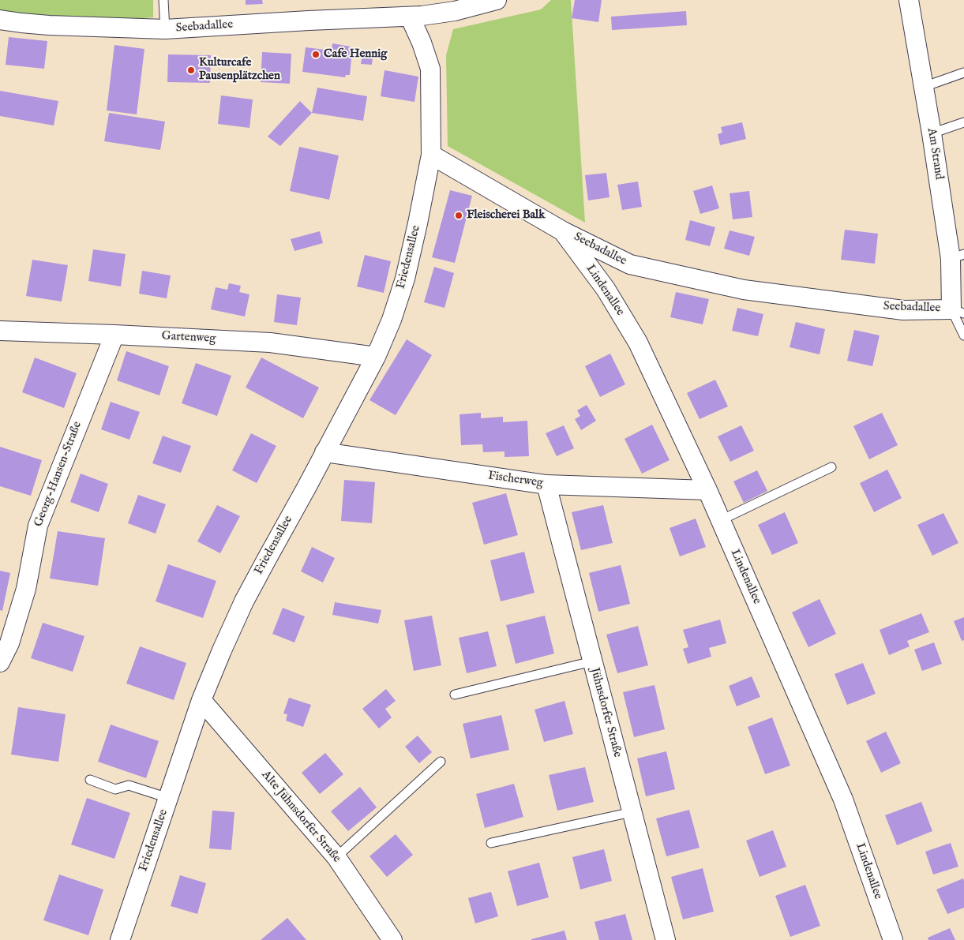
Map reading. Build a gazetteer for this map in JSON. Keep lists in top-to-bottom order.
{
  "streets": {
    "street": [
      "Seebadallee",
      "Am Strand",
      "Friedensallee",
      "Lindenallee",
      "Gartenweg",
      "Georg-Hansen-Straße",
      "Fischerweg",
      "Jühnsdorfer Straße",
      "Alte Jühnsdorfer Straße"
    ]
  },
  "crossings": [
    ["Seebadallee", "Am Strand"],
    ["Seebadallee", "Friedensallee"],
    ["Seebadallee", "Lindenallee"],
    ["Friedensallee", "Gartenweg"],
    ["Friedensallee", "Fischerweg"],
    ["Friedensallee", "Alte Jühnsdorfer Straße"],
    ["Lindenallee", "Fischerweg"],
    ["Gartenweg", "Georg-Hansen-Straße"],
    ["Fischerweg", "Jühnsdorfer Straße"]
  ],
  "places": ["Cafe Hennig", "Kulturcafe Pausenplätzchen", "Fleischerei Balk"]
}
